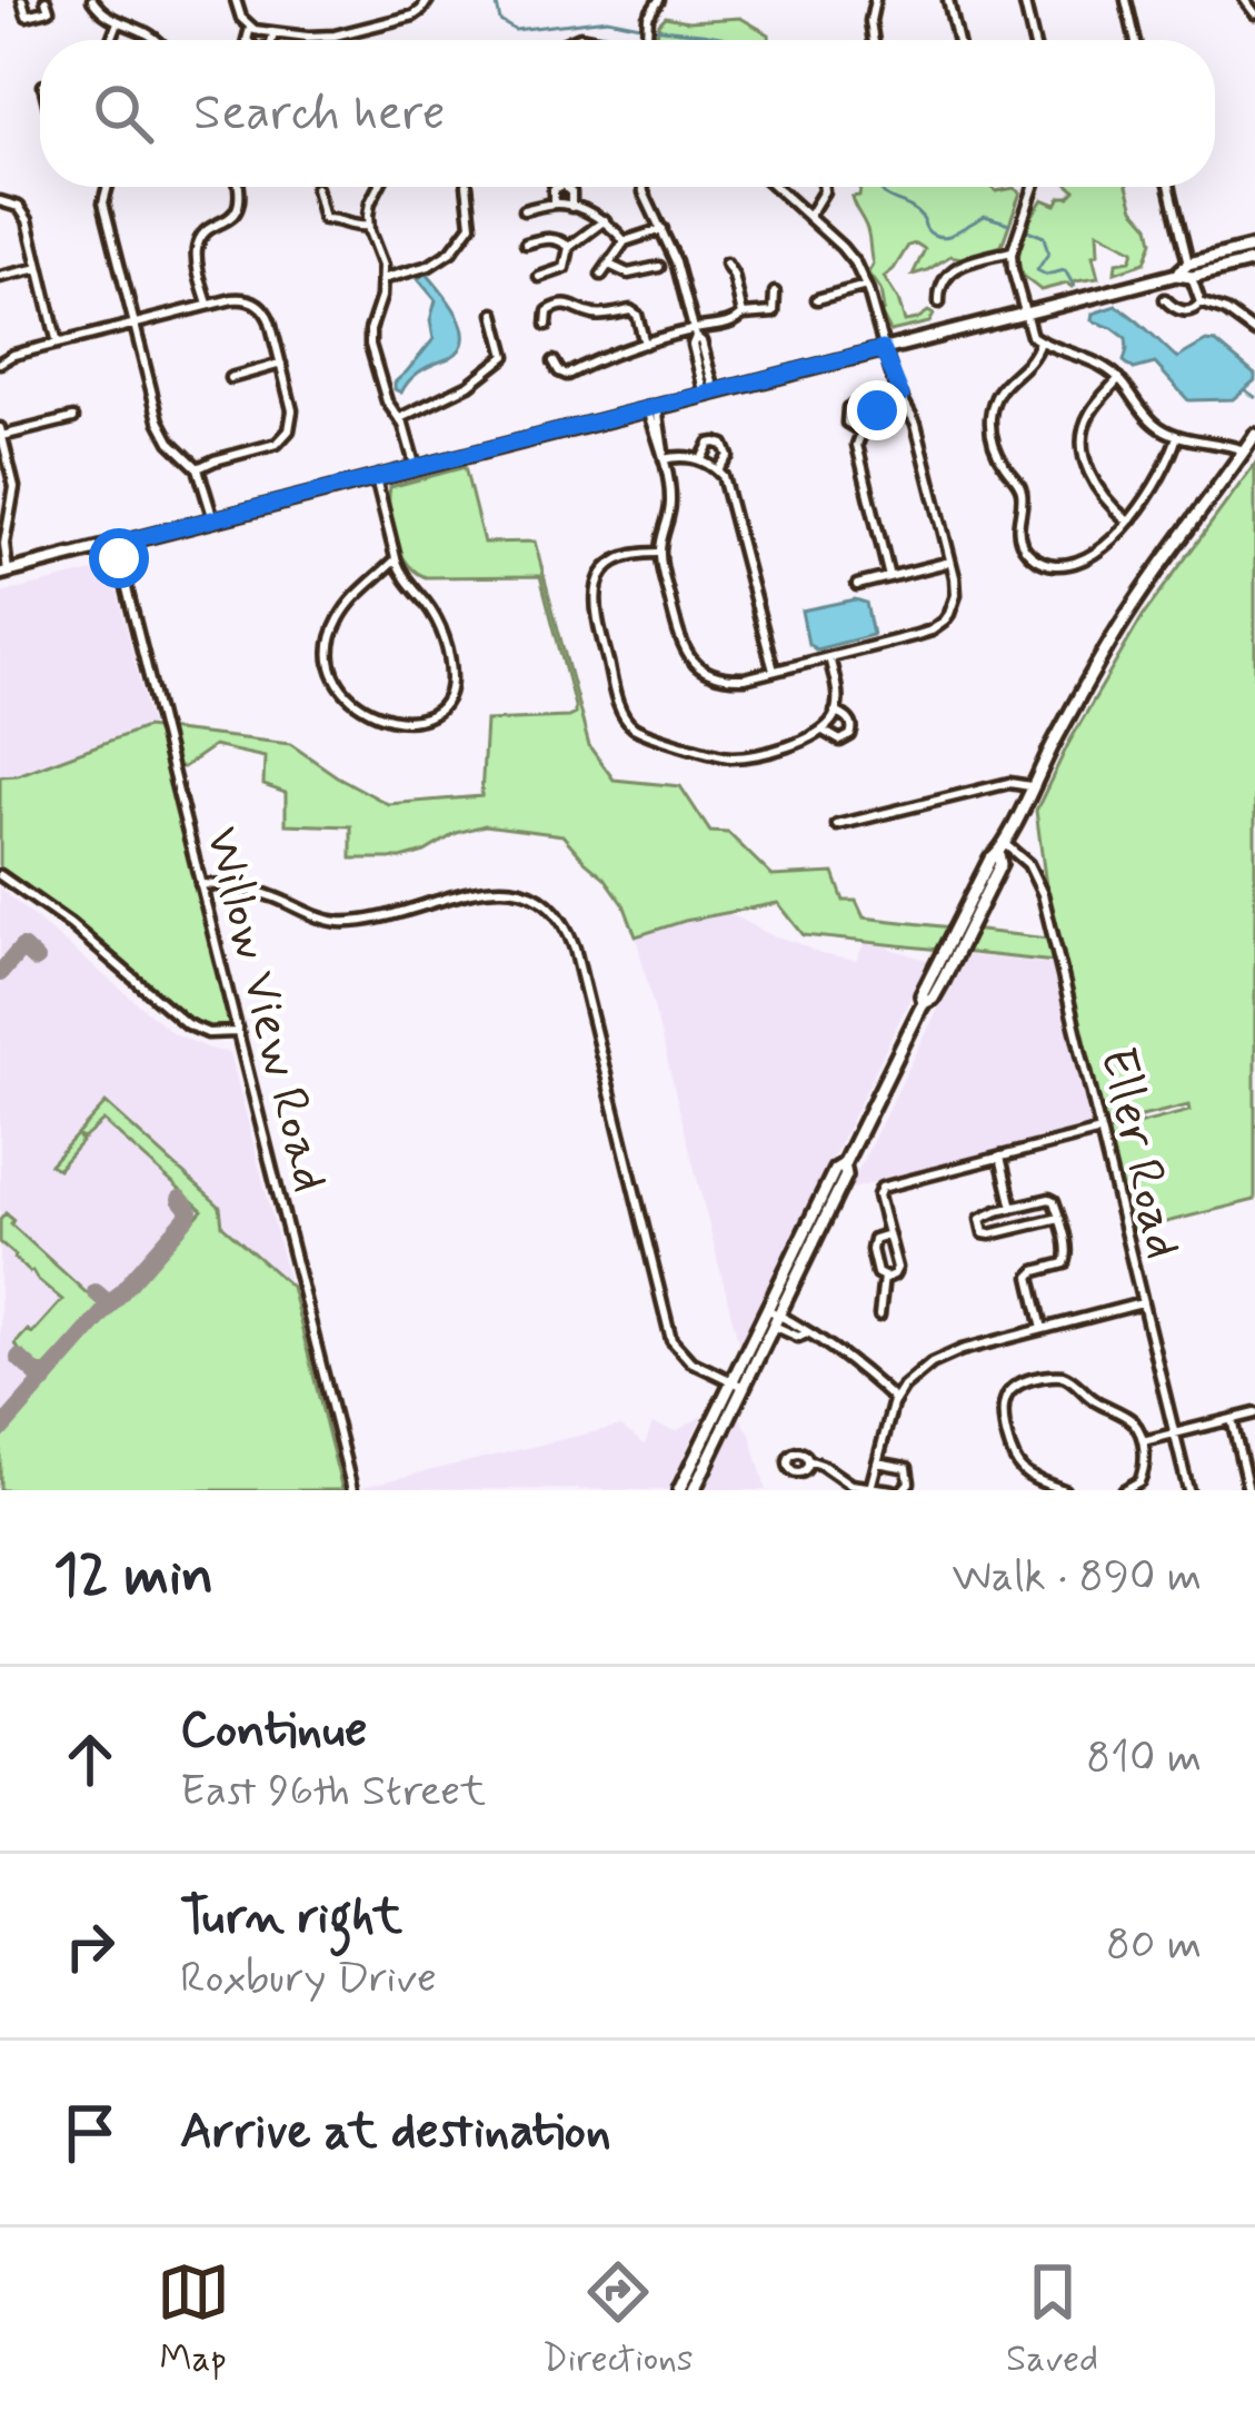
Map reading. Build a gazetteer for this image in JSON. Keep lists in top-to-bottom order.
{
  "streets": {
    "street": ["Willow View Road", "Eller Road"]
  },
  "page": {
    "search": "Search here",
    "heading": ["12 min", "Walk · 890 m"],
    "list": [
      ["Continue", "East 96th Street", "810 m"],
      ["Turn right", "Roxbury Drive", "80 m"],
      "Arrive at destination"
    ],
    "nav": ["Map", "Directions", "Saved"]
  }
}
